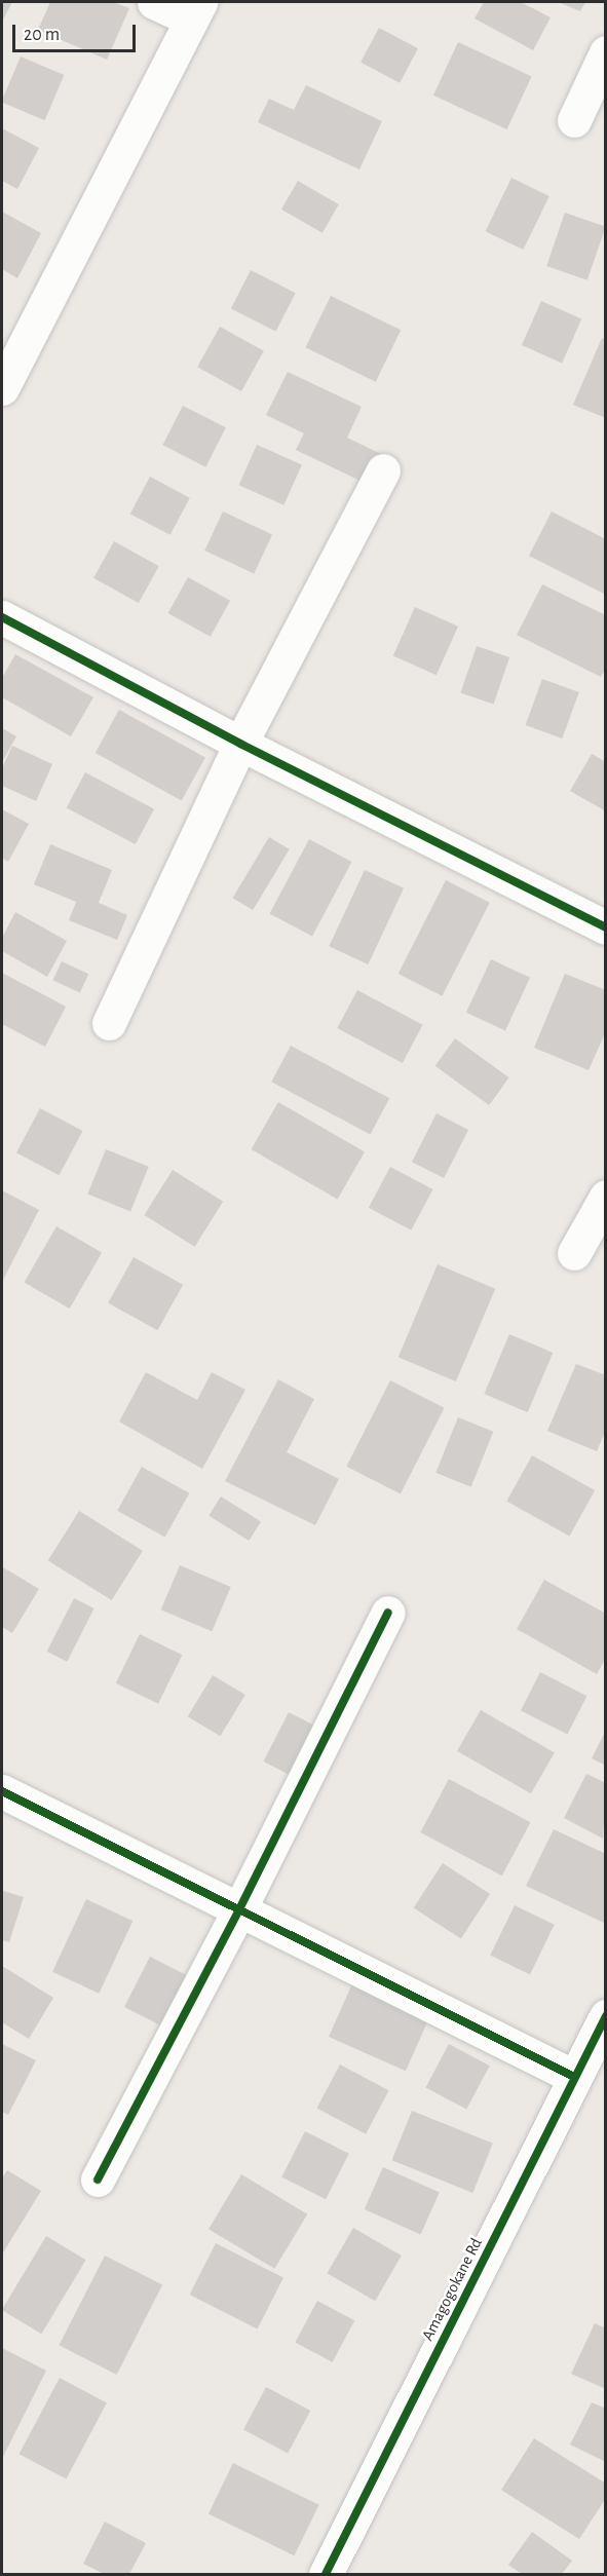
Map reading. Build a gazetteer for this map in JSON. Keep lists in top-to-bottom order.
{
  "streets": {
    "street": ["Amagogokane Rd"]
  },
  "scale_bar": "20 m"
}
